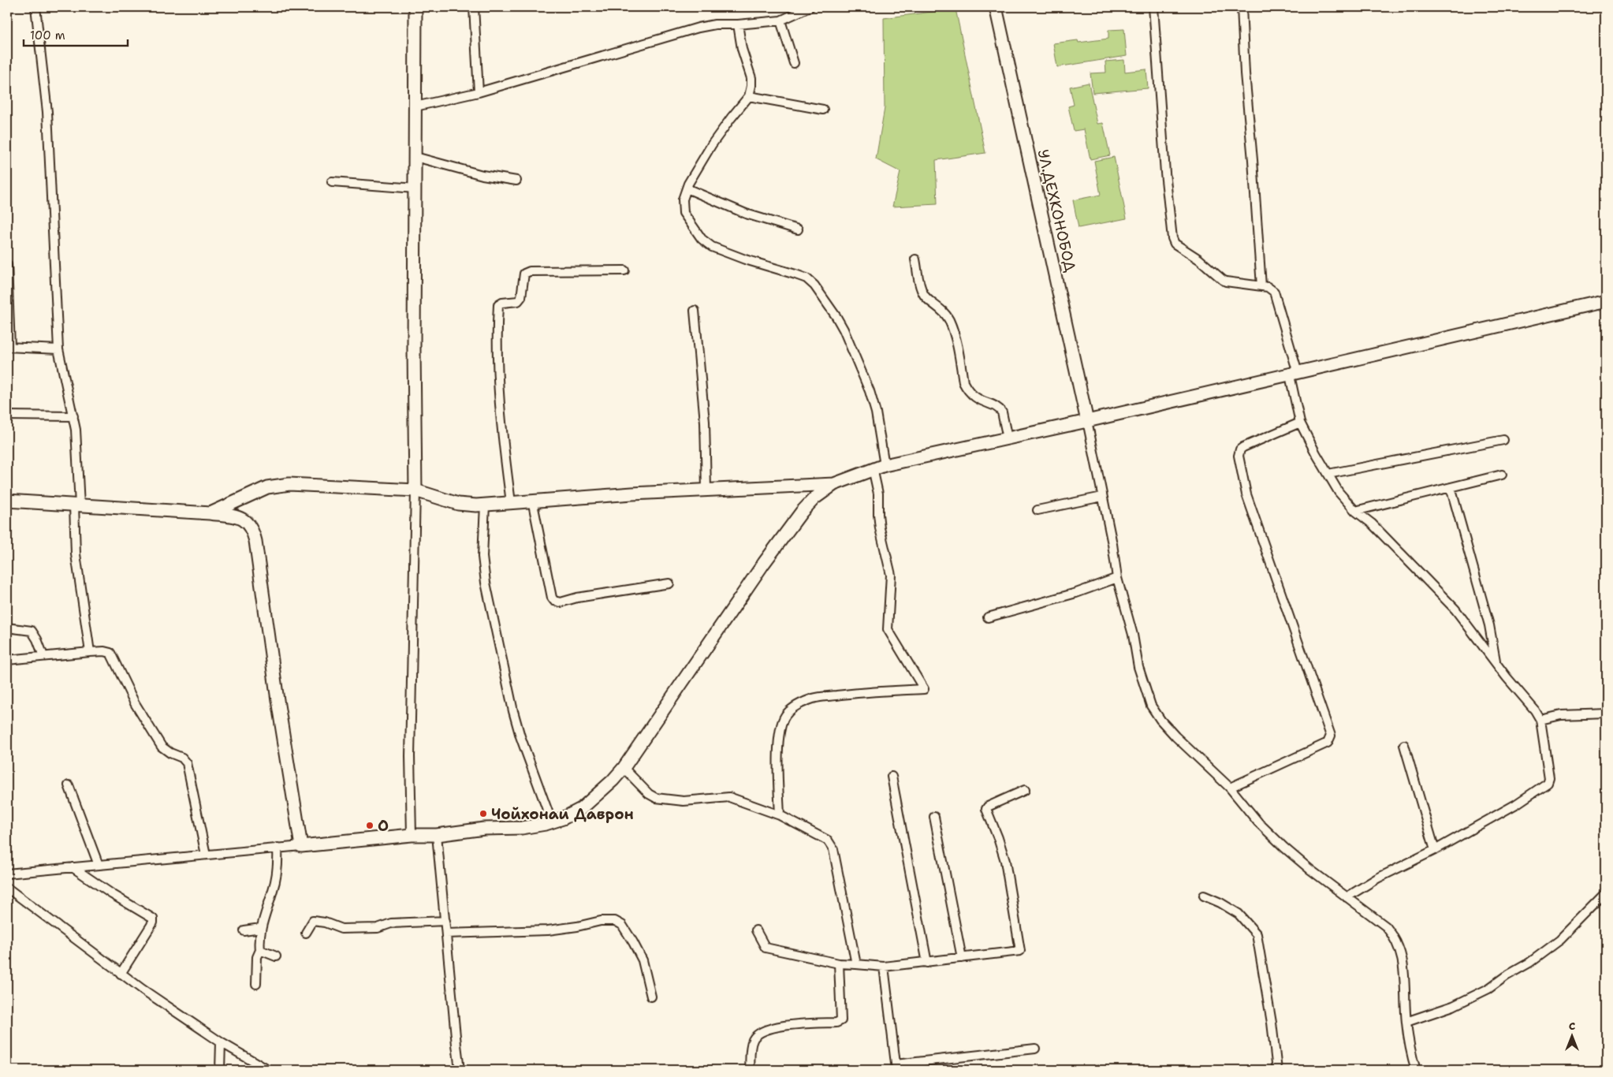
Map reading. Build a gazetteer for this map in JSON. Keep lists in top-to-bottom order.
{
  "streets": {
    "main road": ["УЛ.ДЕХКОНОБОД"]
  },
  "places": ["Чойхонаи Даврон", "O"],
  "scale_bar": "100 m",
  "north": "top"
}
